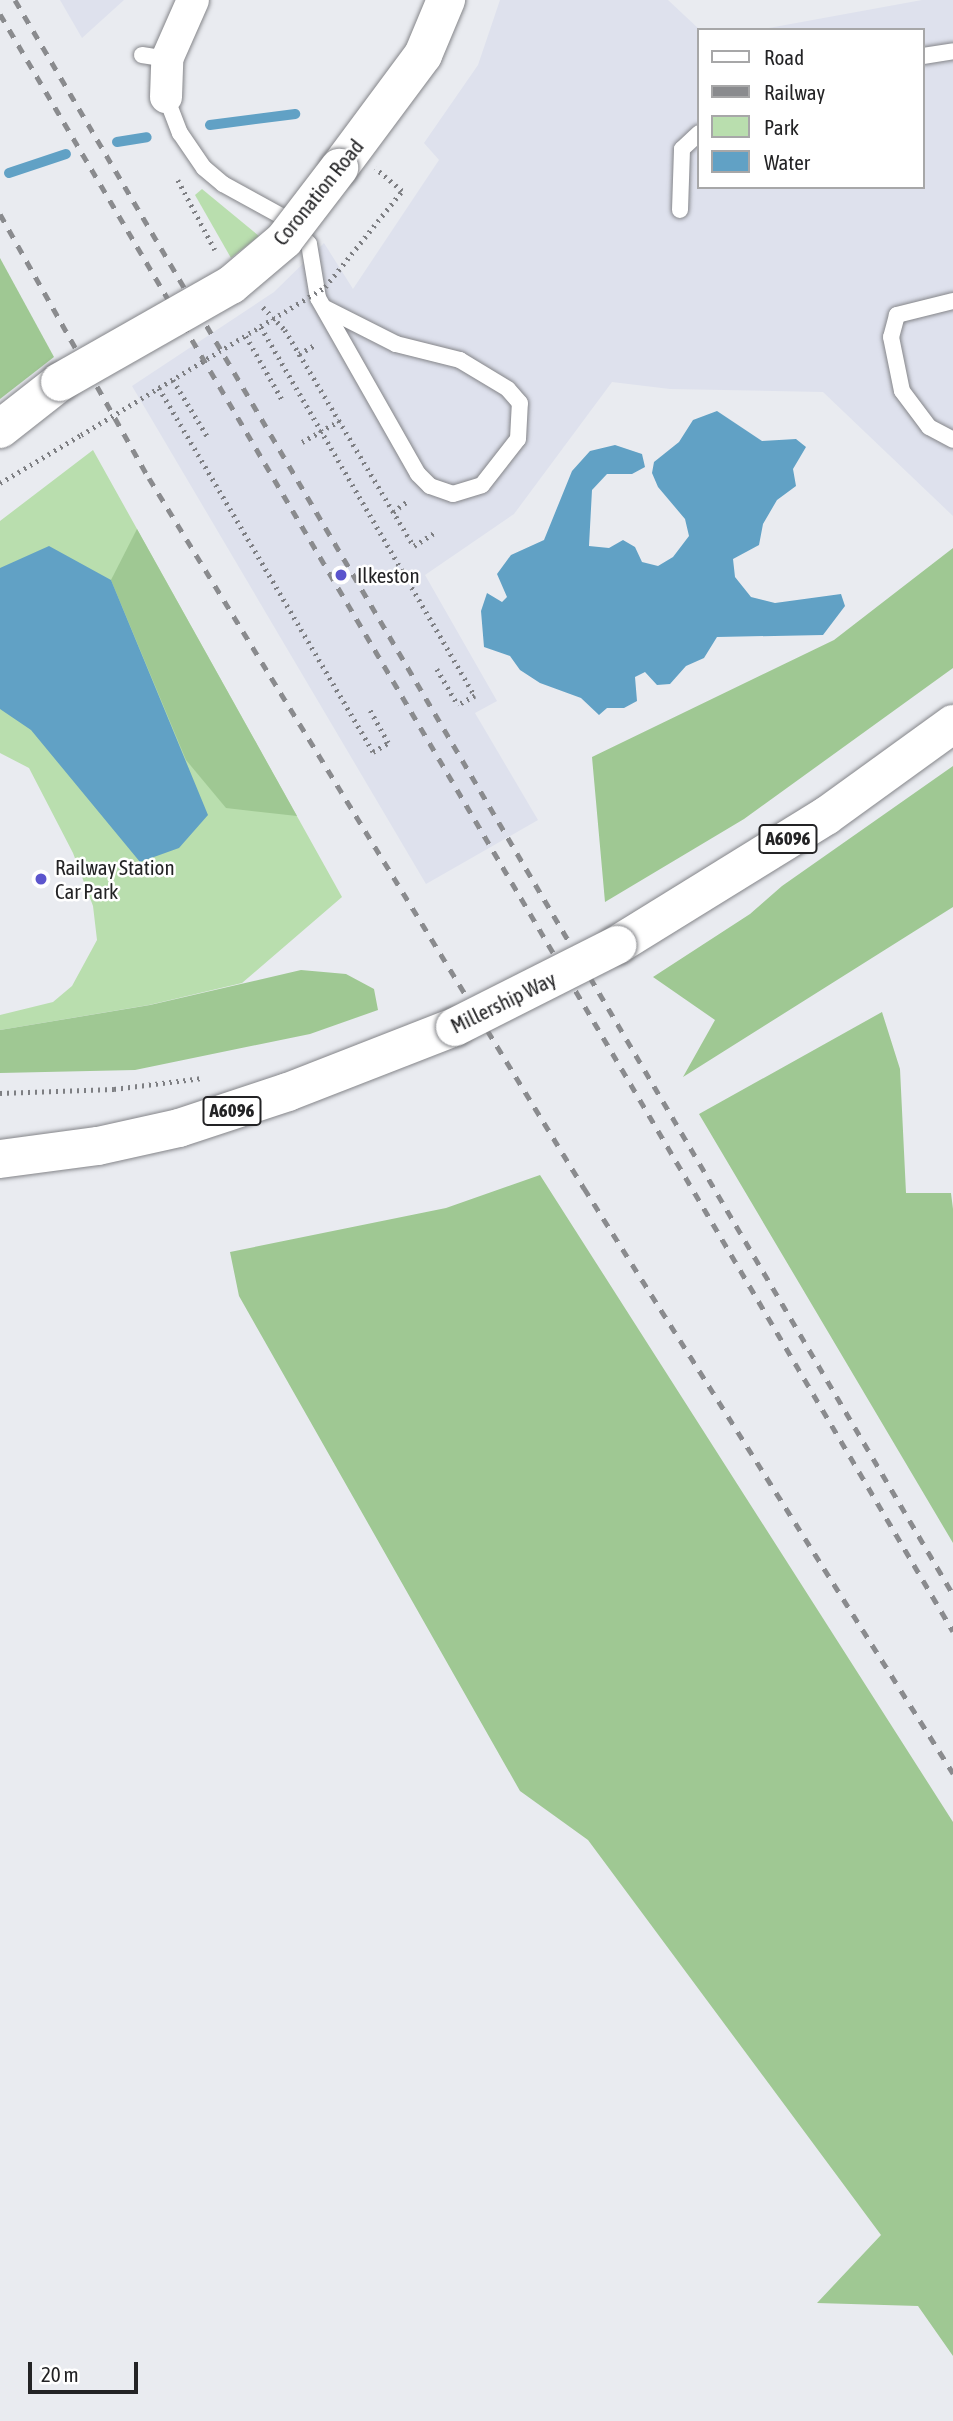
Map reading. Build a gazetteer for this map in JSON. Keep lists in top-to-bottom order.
{
  "streets": {
    "main road": ["Coronation Road", "A6096", "Millership Way"]
  },
  "places": ["Ilkeston", "Railway Station Car Park"],
  "legend": [
    "Road",
    "Railway",
    "Park",
    "Water"
  ],
  "scale_bar": "20 m"
}
